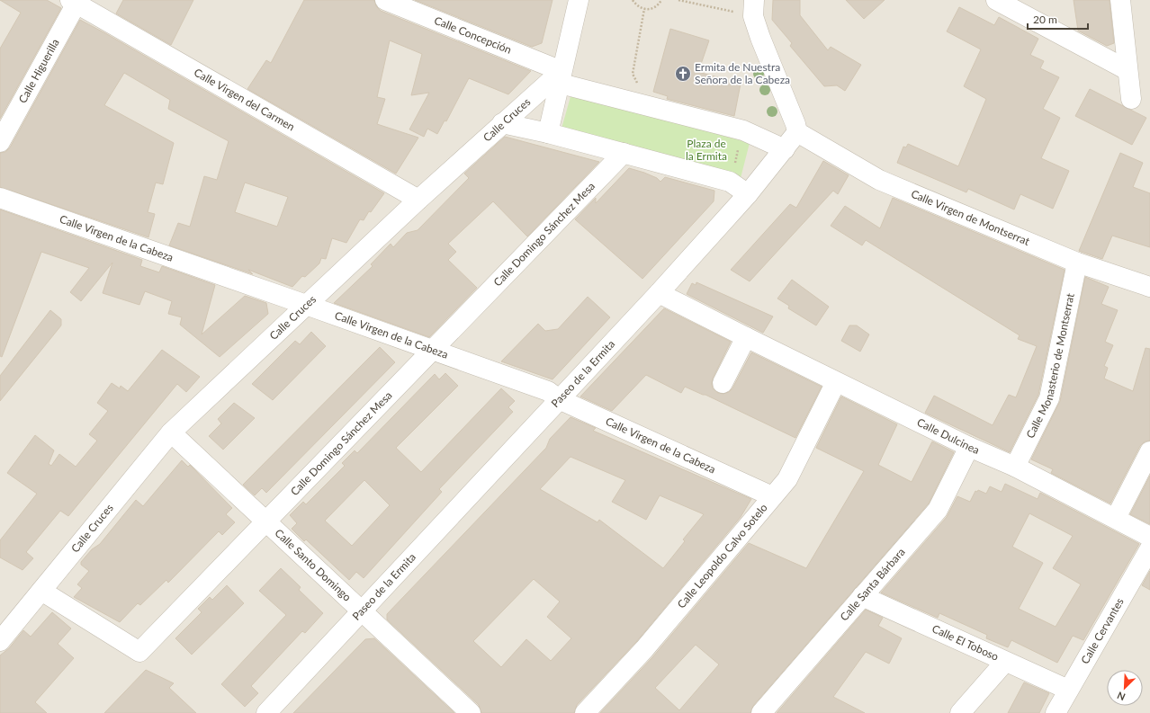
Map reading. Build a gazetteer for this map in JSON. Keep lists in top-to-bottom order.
{
  "streets": {
    "street": [
      "Calle Concepción",
      "Calle Higuerilla",
      "Calle Virgen del Carmen",
      "Calle Cruces",
      "Calle Virgen de Montserrat",
      "Calle Domingo Sánchez Mesa",
      "Calle Virgen de la Cabeza",
      "Calle Monasterio de Montserrat",
      "Paseo de la Ermita",
      "Calle Dulcinea",
      "Calle Leopoldo Calvo Sotelo",
      "Calle Santo Domingo",
      "Calle Santa Bárbara",
      "Calle Cervantes",
      "Calle El Toboso"
    ]
  },
  "crossings": [
    ["Calle Concepción", "Calle Cruces"],
    ["Calle Higuerilla", "Calle Virgen del Carmen"],
    ["Calle Virgen del Carmen", "Calle Cruces"],
    ["Calle Cruces", "Calle Domingo Sánchez Mesa"],
    ["Calle Cruces", "Calle Virgen de la Cabeza"],
    ["Calle Cruces", "Calle Santo Domingo"],
    ["Calle Virgen de Montserrat", "Calle Monasterio de Montserrat"],
    ["Calle Virgen de Montserrat", "Paseo de la Ermita"],
    ["Calle Domingo Sánchez Mesa", "Calle Virgen de la Cabeza"],
    ["Calle Domingo Sánchez Mesa", "Calle Santo Domingo"],
    ["Calle Virgen de la Cabeza", "Paseo de la Ermita"],
    ["Calle Virgen de la Cabeza", "Calle Leopoldo Calvo Sotelo"],
    ["Calle Monasterio de Montserrat", "Calle Dulcinea"],
    ["Paseo de la Ermita", "Calle Dulcinea"],
    ["Paseo de la Ermita", "Calle Santo Domingo"],
    ["Calle Dulcinea", "Calle Leopoldo Calvo Sotelo"],
    ["Calle Dulcinea", "Calle Santa Bárbara"],
    ["Calle Santa Bárbara", "Calle El Toboso"],
    ["Calle Cervantes", "Calle El Toboso"]
  ],
  "parks": ["Plaza de la Ermita"],
  "places": {
    "church": ["Ermita de Nuestra Señora de la Cabeza"]
  },
  "scale_bar": "20 m",
  "north": "bottom left"
}
